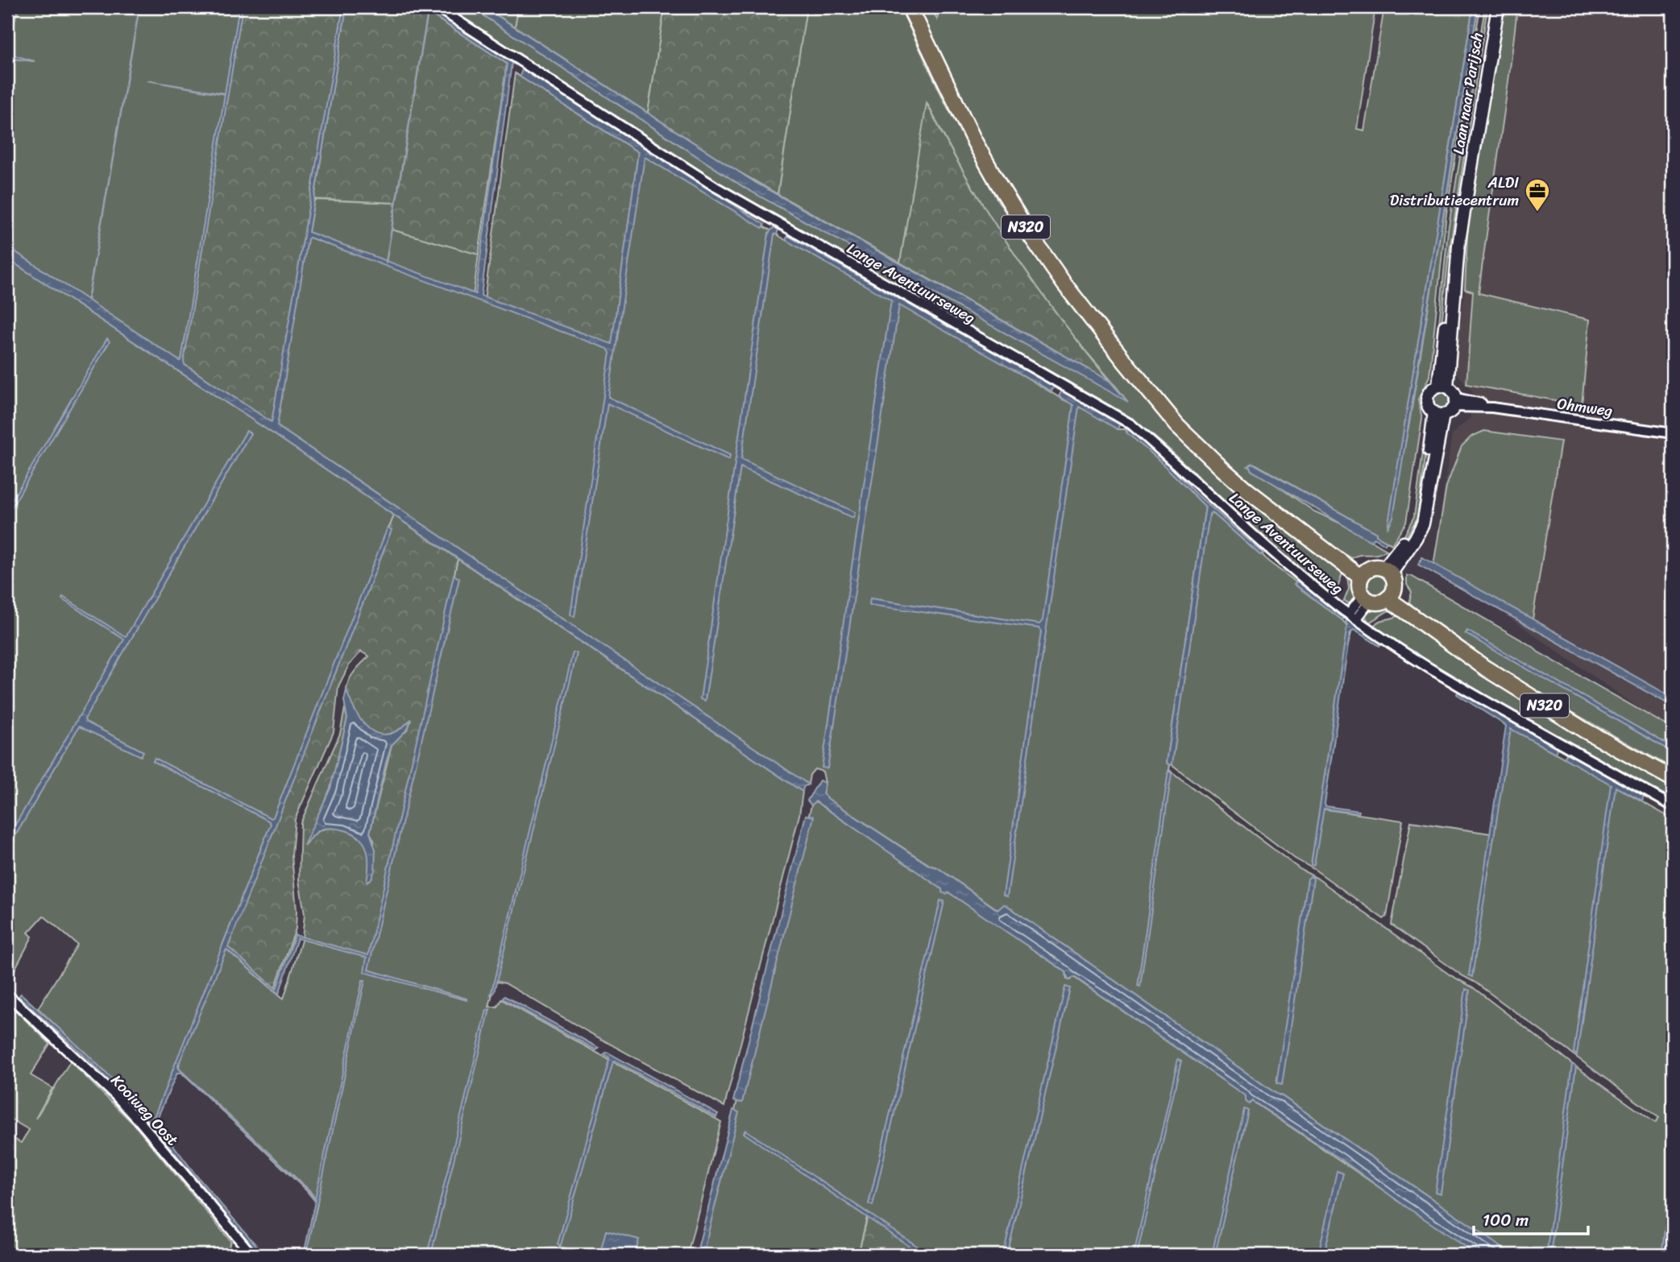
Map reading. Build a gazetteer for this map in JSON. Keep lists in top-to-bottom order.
{
  "streets": {
    "main road": ["N320"],
    "street": [
      "Laan naar Parijsch",
      "Lange Aventuurseweg",
      "Ohmweg",
      "Kooiweg Oost"
    ]
  },
  "crossings": [
    ["Laan naar Parijsch", "Ohmweg"],
    ["N320", "Lange Aventuurseweg"]
  ],
  "places": {
    "office": ["ALDI Distributiecentrum"]
  },
  "scale_bar": "100 m"
}
